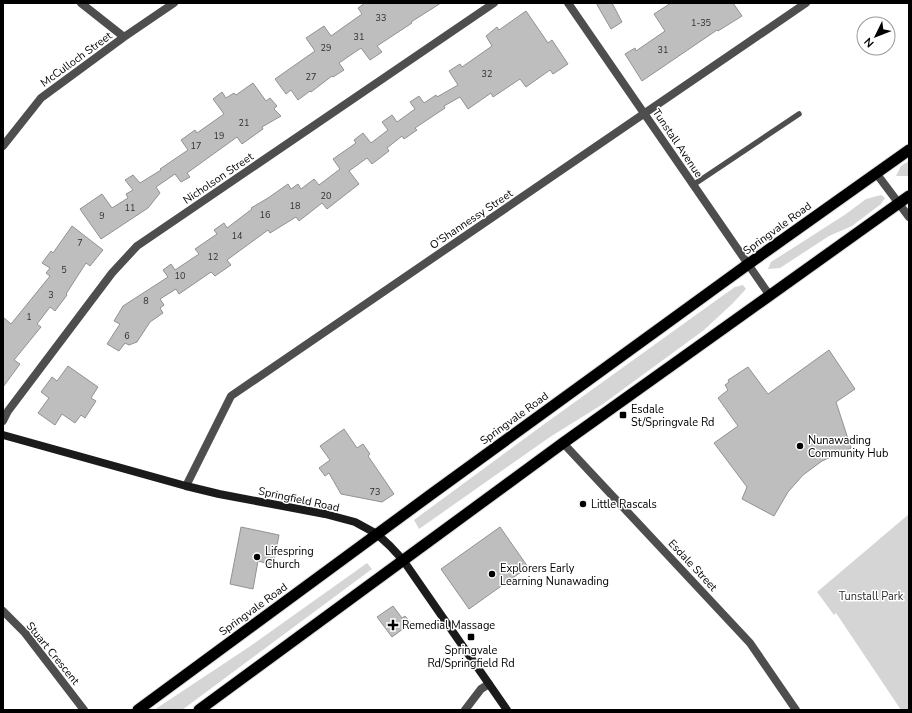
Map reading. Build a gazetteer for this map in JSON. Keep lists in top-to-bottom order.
{
  "streets": {
    "highway": ["Springvale Road"],
    "main road": ["Springfield Road"],
    "street": [
      "McCulloch Street",
      "Tunstall Avenue",
      "Nicholson Street",
      "O'Shannessy Street",
      "Esdale Street",
      "Stuart Crescent"
    ]
  },
  "crossings": [
    ["Tunstall Avenue", "O'Shannessy Street"],
    ["Tunstall Avenue", "Springvale Road"],
    ["O'Shannessy Street", "Springfield Road"],
    ["Springvale Road", "Springfield Road"]
  ],
  "parks": ["Tunstall Park"],
  "places": {
    "transit": ["Esdale St/Springvale Rd", "Springvale Rd/Springfield Rd"],
    "other": [
      "Nunawading Community Hub",
      "Little Rascals",
      "Lifespring Church",
      "Explorers Early Learning Nunawading"
    ],
    "health": ["Remedial Massage"]
  },
  "house_numbers": [
    "33",
    "1-35",
    "31",
    "29",
    "31",
    "32",
    "27",
    "21",
    "19",
    "17",
    "20",
    "18",
    "11",
    "16",
    "9",
    "14",
    "7",
    "12",
    "5",
    "10",
    "3",
    "8",
    "1",
    "6",
    "73"
  ],
  "north": "bottom left"
}
